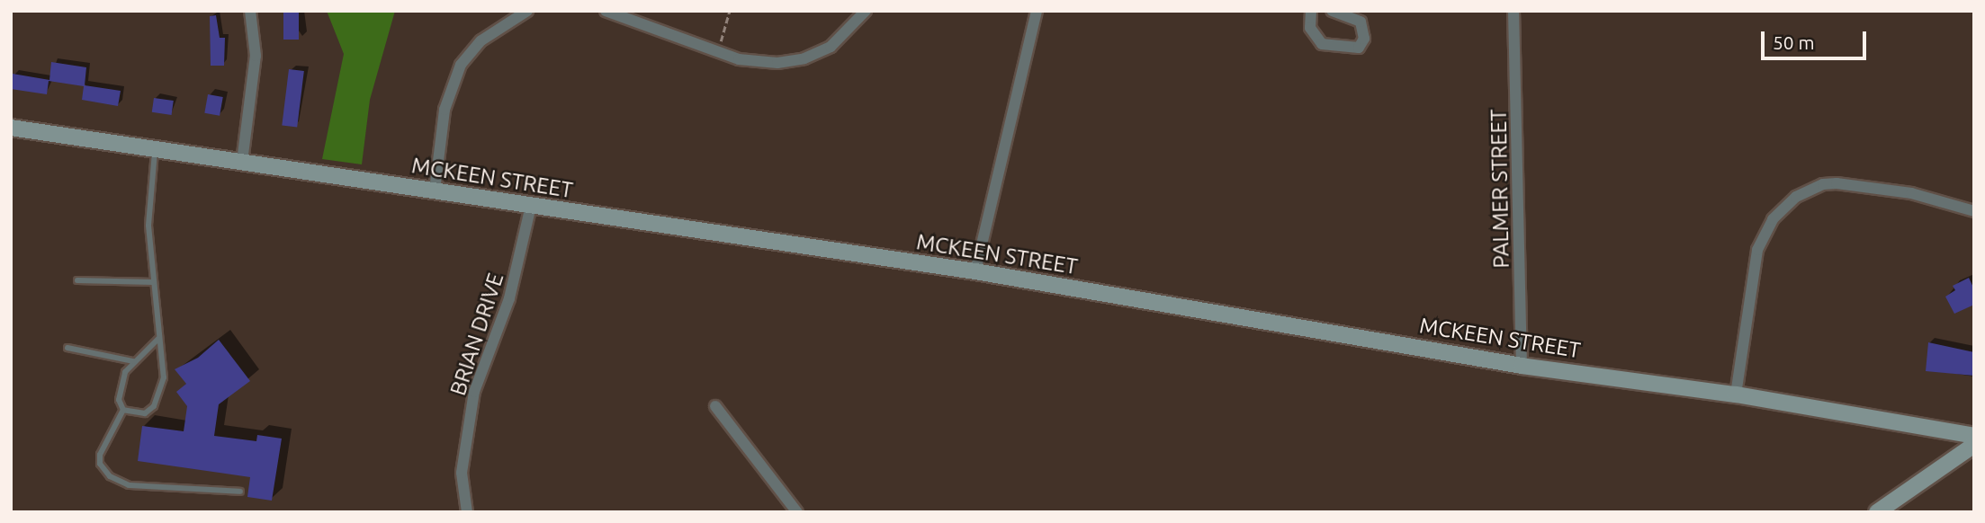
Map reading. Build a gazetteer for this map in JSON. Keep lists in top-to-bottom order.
{
  "streets": {
    "street": ["MCKEEN STREET", "PALMER STREET", "BRIAN DRIVE"]
  },
  "crossings": [
    ["MCKEEN STREET", "PALMER STREET"],
    ["MCKEEN STREET", "BRIAN DRIVE"]
  ],
  "scale_bar": "50 m"
}
